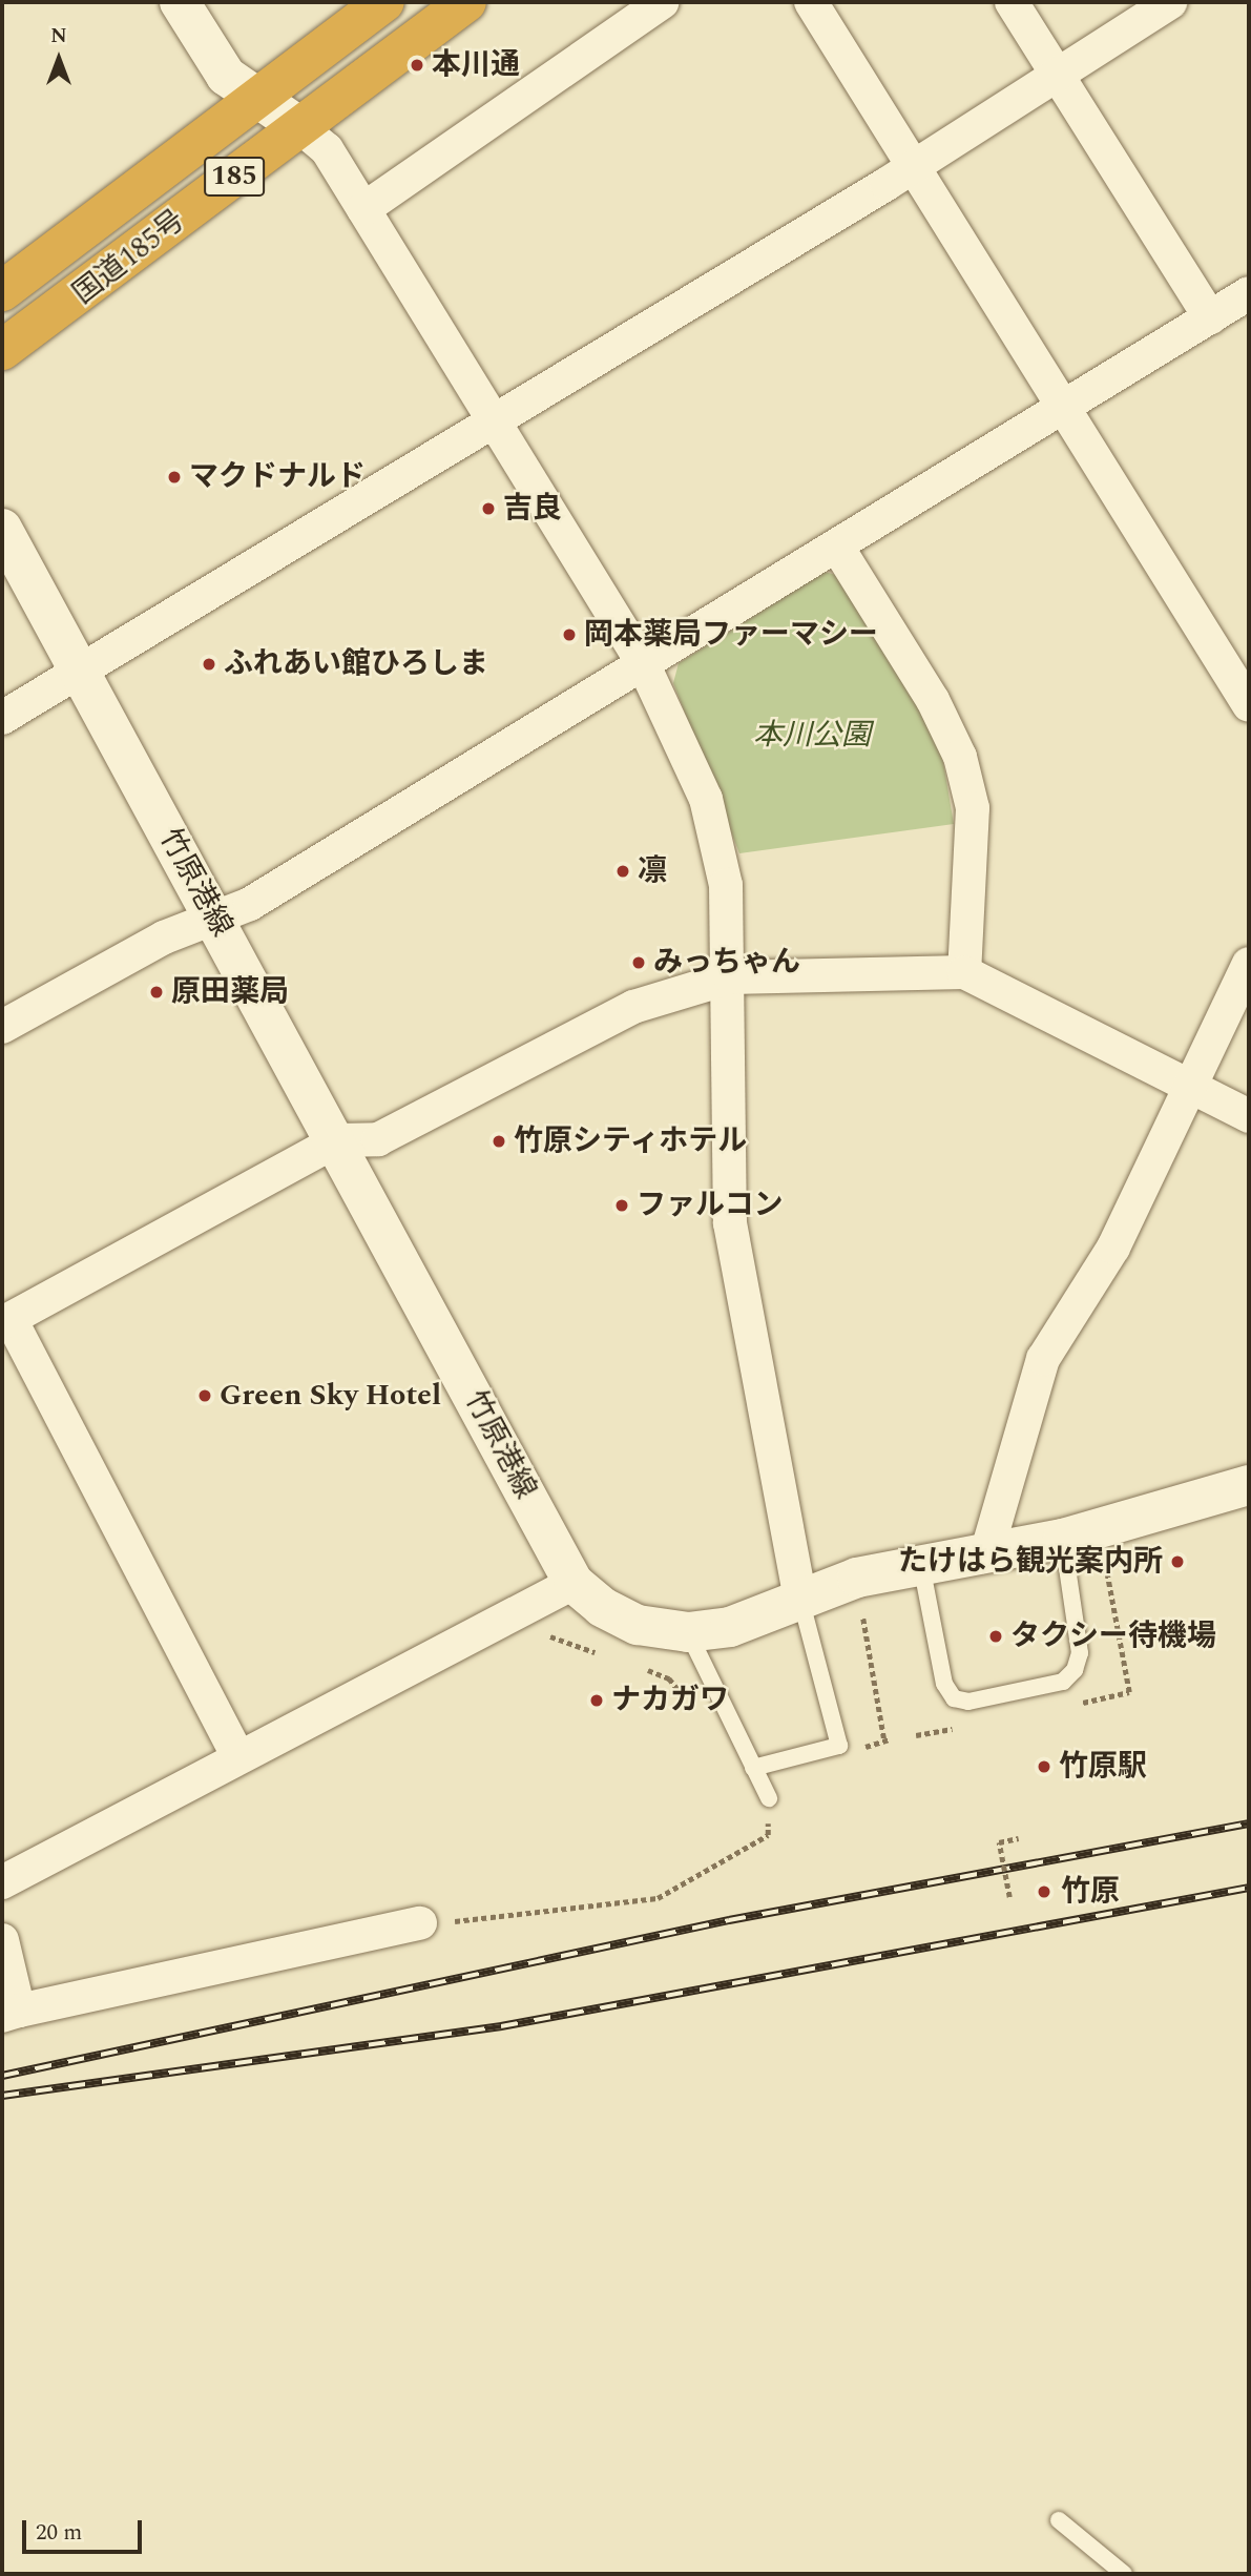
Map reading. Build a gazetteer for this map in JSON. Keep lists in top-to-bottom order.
{
  "streets": {
    "highway": ["185", "国道185号"],
    "main road": ["竹原港線"]
  },
  "parks": ["本川公園"],
  "places": [
    "本川通",
    "マクドナルド",
    "吉良",
    "岡本薬局ファーマシー",
    "ふれあい館ひろしま",
    "凛",
    "みっちゃん",
    "原田薬局",
    "竹原シティホテル",
    "ファルコン",
    "Green Sky Hotel",
    "たけはら観光案内所",
    "タクシー待機場",
    "ナカガワ",
    "竹原駅",
    "竹原"
  ],
  "scale_bar": "20 m",
  "north": "top"
}
